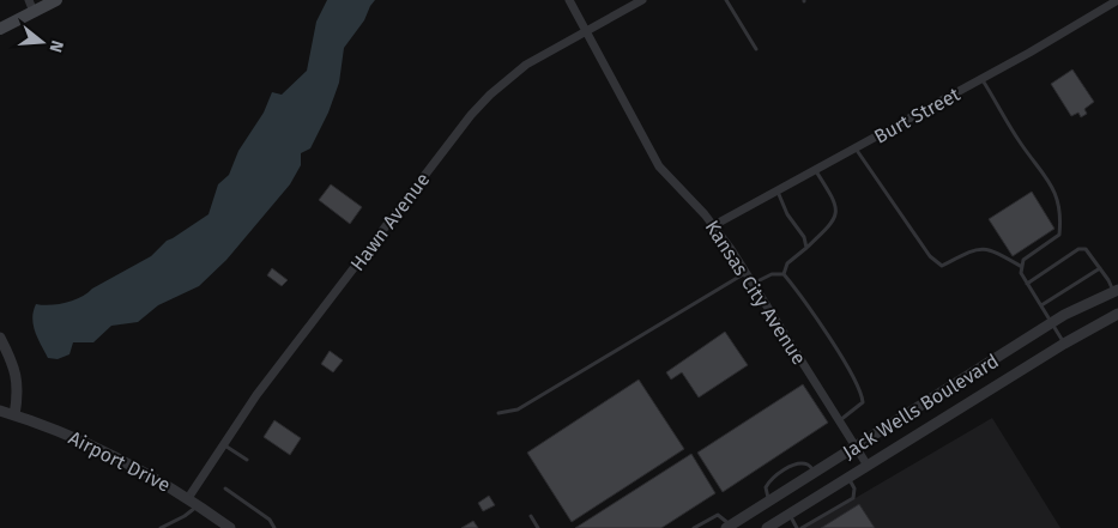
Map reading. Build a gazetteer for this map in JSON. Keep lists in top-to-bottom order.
{
  "streets": {
    "street": [
      "Burt Street",
      "Hawn Avenue",
      "Kansas City Avenue",
      "Jack Wells Boulevard",
      "Airport Drive"
    ]
  },
  "crossings": [
    ["Burt Street", "Kansas City Avenue"],
    ["Hawn Avenue", "Kansas City Avenue"],
    ["Hawn Avenue", "Airport Drive"],
    ["Kansas City Avenue", "Jack Wells Boulevard"]
  ],
  "north": "right"
}
